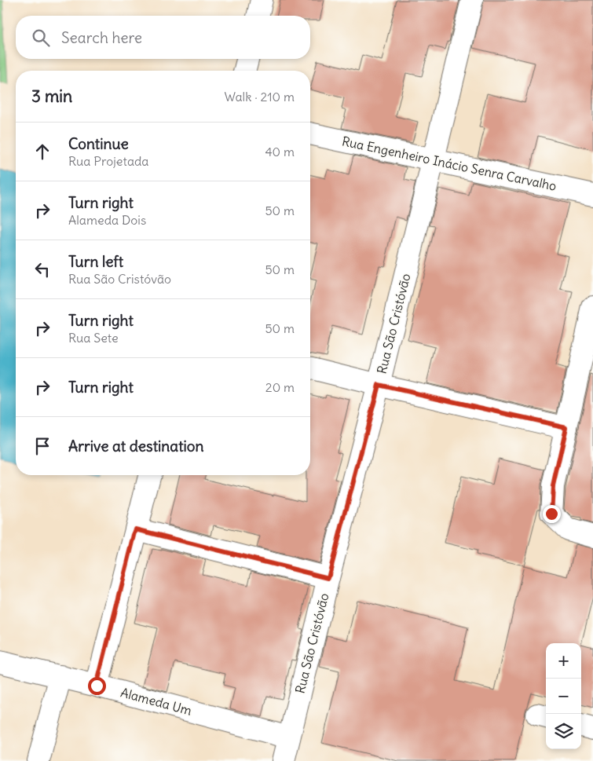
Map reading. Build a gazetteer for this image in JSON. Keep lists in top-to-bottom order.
{
  "streets": {
    "street": ["Rua Engenheiro Inácio Senra Carvalho", "Rua São Cristóvão", "Alameda Um"]
  },
  "crossings": [
    ["Rua Engenheiro Inácio Senra Carvalho", "Rua São Cristóvão"],
    ["Rua São Cristóvão", "Alameda Um"]
  ],
  "page": {
    "search": "Search here",
    "heading": ["3 min", "Walk · 210 m"],
    "list": [
      ["Continue", "Rua Projetada", "40 m"],
      ["Turn right", "Alameda Dois", "50 m"],
      ["Turn left", "Rua São Cristóvão", "50 m"],
      ["Turn right", "Rua Sete", "50 m"],
      ["Turn right", "20 m"],
      "Arrive at destination"
    ],
    "map_buttons": ["+", "−"]
  }
}
